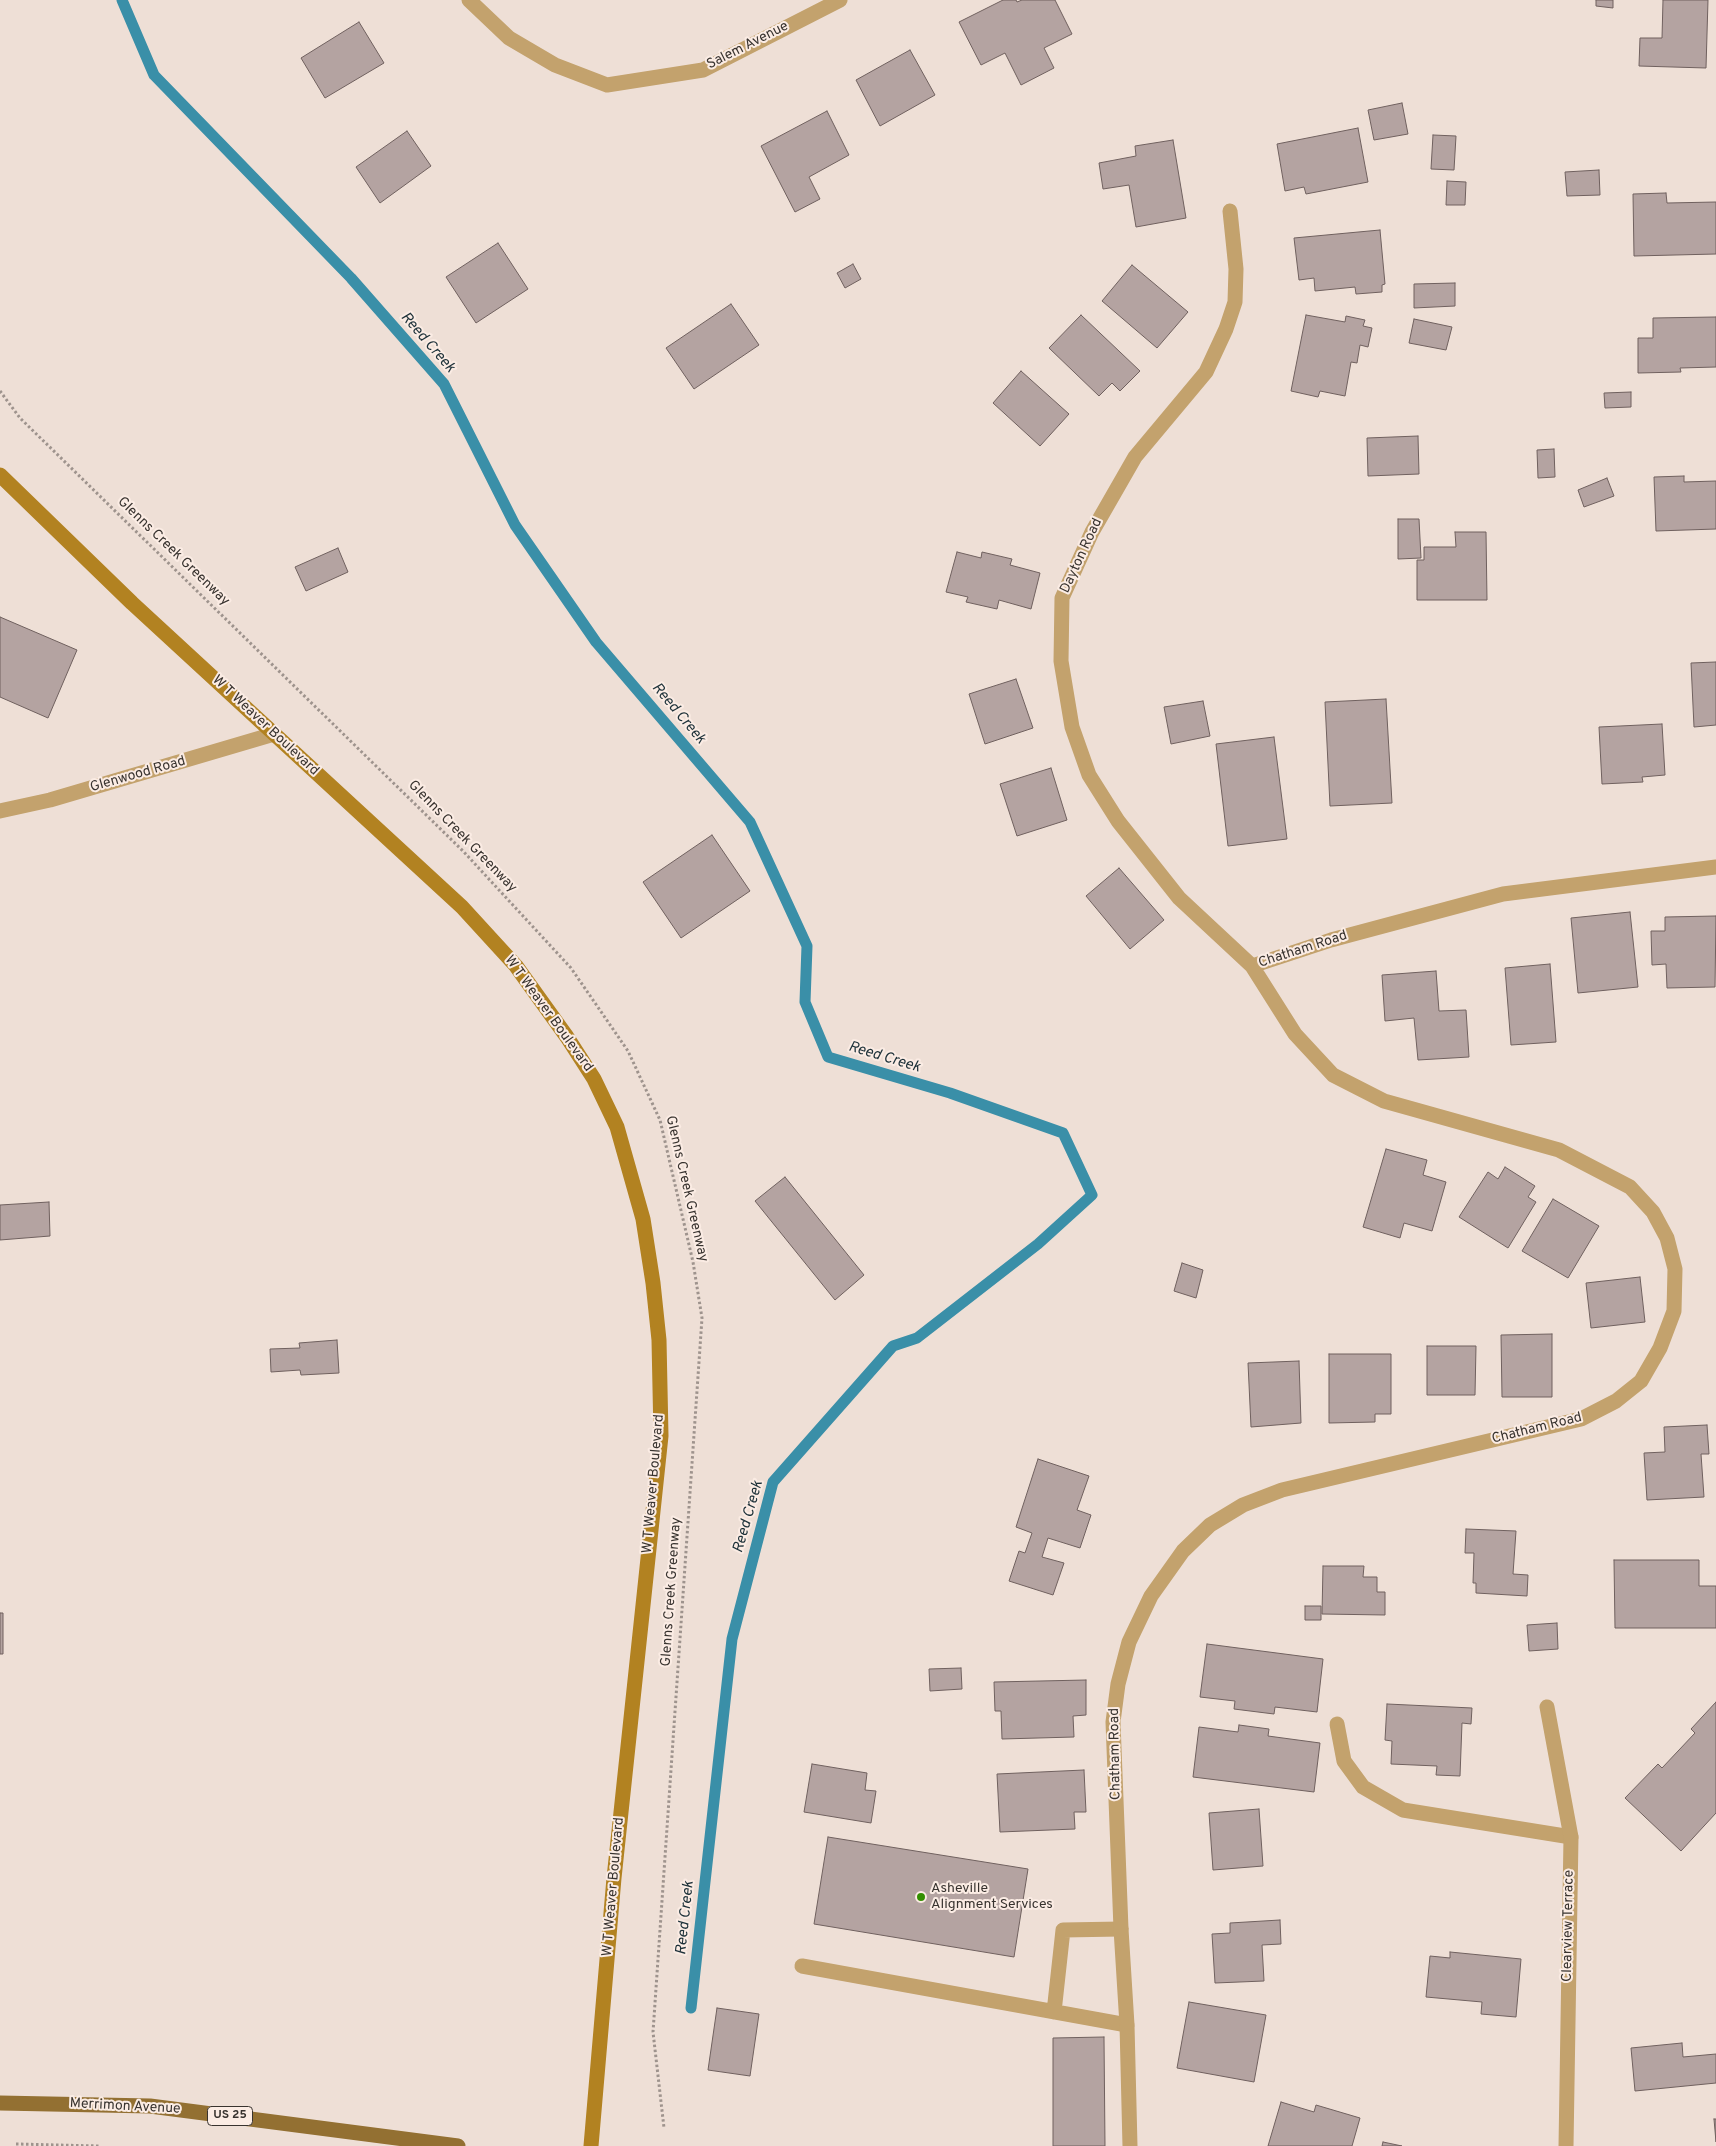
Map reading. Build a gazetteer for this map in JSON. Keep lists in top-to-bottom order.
{
  "streets": {
    "main road": ["W T Weaver Boulevard", "Merrimon Avenue", "US 25"],
    "street": [
      "Salem Avenue",
      "Dayton Road",
      "Glenwood Road",
      "Chatham Road",
      "Clearview Terrace"
    ],
    "path": ["Glenns Creek Greenway"]
  },
  "crossings": [
    ["Dayton Road", "Chatham Road"],
    ["W T Weaver Boulevard", "Glenwood Road"]
  ],
  "water": ["Reed Creek"],
  "places": ["Asheville Alignment Services"]
}
